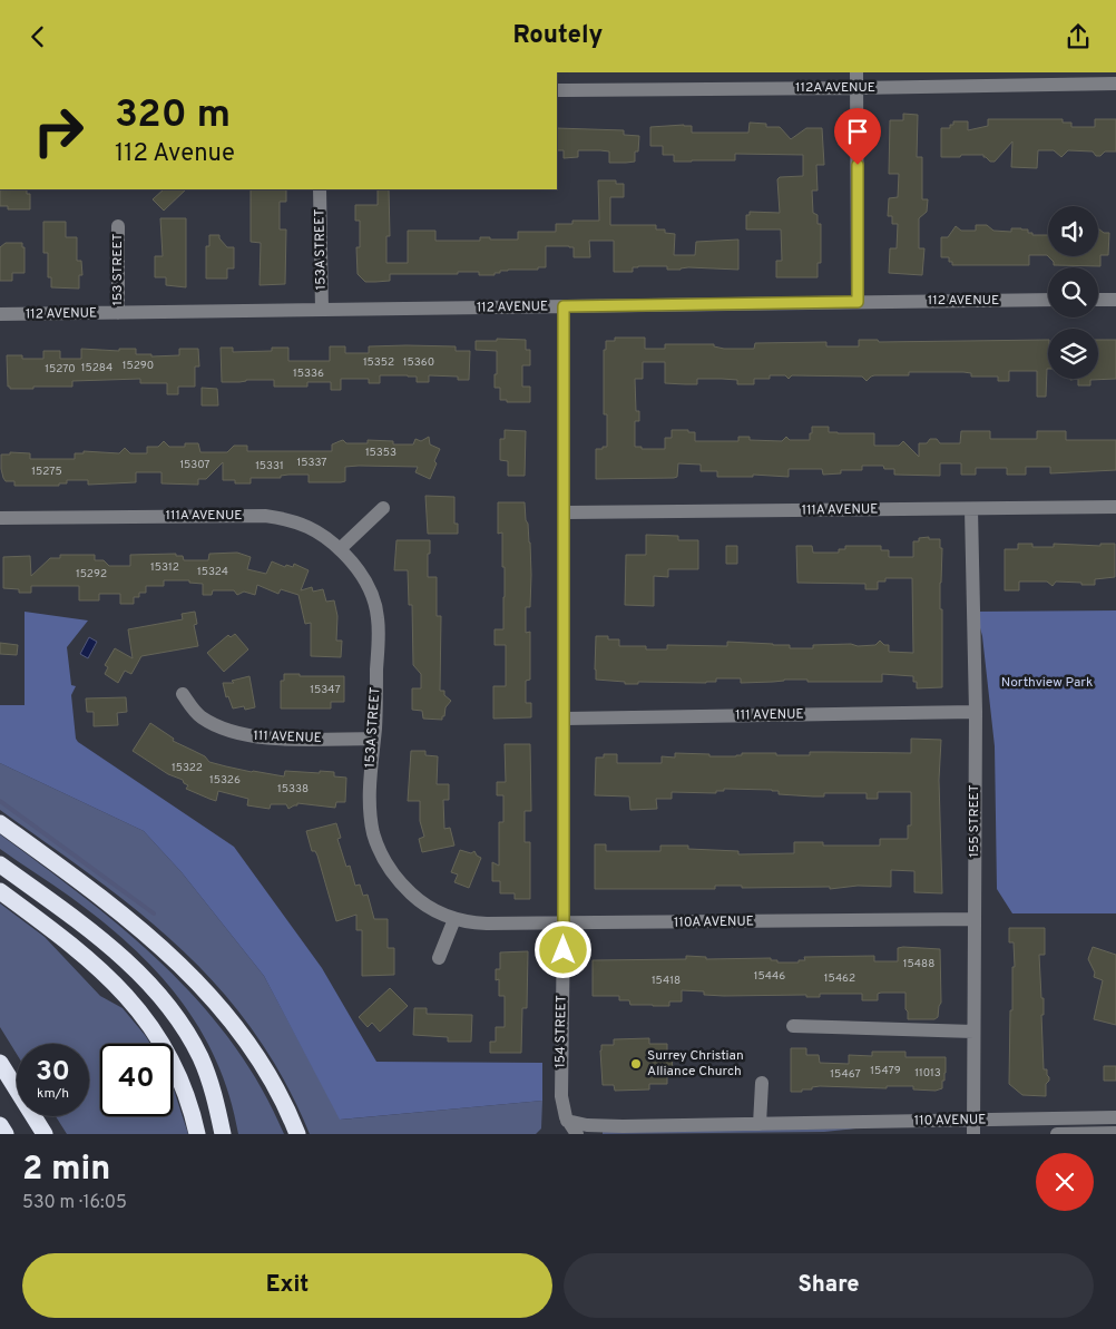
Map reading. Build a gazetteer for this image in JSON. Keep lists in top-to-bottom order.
{
  "streets": {
    "street": [
      "112A AVENUE",
      "153A STREET",
      "153 STREET",
      "112 AVENUE",
      "111A AVENUE",
      "111 AVENUE",
      "155 STREET",
      "110A AVENUE",
      "154 STREET",
      "110 AVENUE"
    ]
  },
  "crossings": [
    ["153A STREET", "112 AVENUE"],
    ["153A STREET", "111A AVENUE"],
    ["153A STREET", "111 AVENUE"],
    ["153A STREET", "110A AVENUE"],
    ["153 STREET", "112 AVENUE"],
    ["112 AVENUE", "154 STREET"],
    ["111A AVENUE", "155 STREET"],
    ["111A AVENUE", "154 STREET"],
    ["111 AVENUE", "155 STREET"],
    ["111 AVENUE", "154 STREET"],
    ["155 STREET", "110A AVENUE"],
    ["155 STREET", "110 AVENUE"],
    ["110A AVENUE", "154 STREET"],
    ["154 STREET", "110 AVENUE"]
  ],
  "parks": ["Northview Park"],
  "places": ["Surrey Christian Alliance Church"],
  "house_numbers": [
    "15352",
    "15360",
    "15290",
    "15284",
    "15270",
    "15336",
    "15353",
    "15337",
    "15307",
    "15331",
    "15275",
    "15312",
    "15324",
    "15292",
    "15347",
    "15322",
    "15326",
    "15338",
    "15488",
    "15446",
    "15462",
    "15418",
    "15479",
    "11013",
    "15467"
  ],
  "page": {
    "header": "Routely",
    "turn": ["320 m", "112 Avenue"],
    "speed": "30 km/h",
    "limit": "40",
    "heading": ["2 min", "530 m · 16:05"],
    "buttons": ["Exit", "Share"]
  }
}
